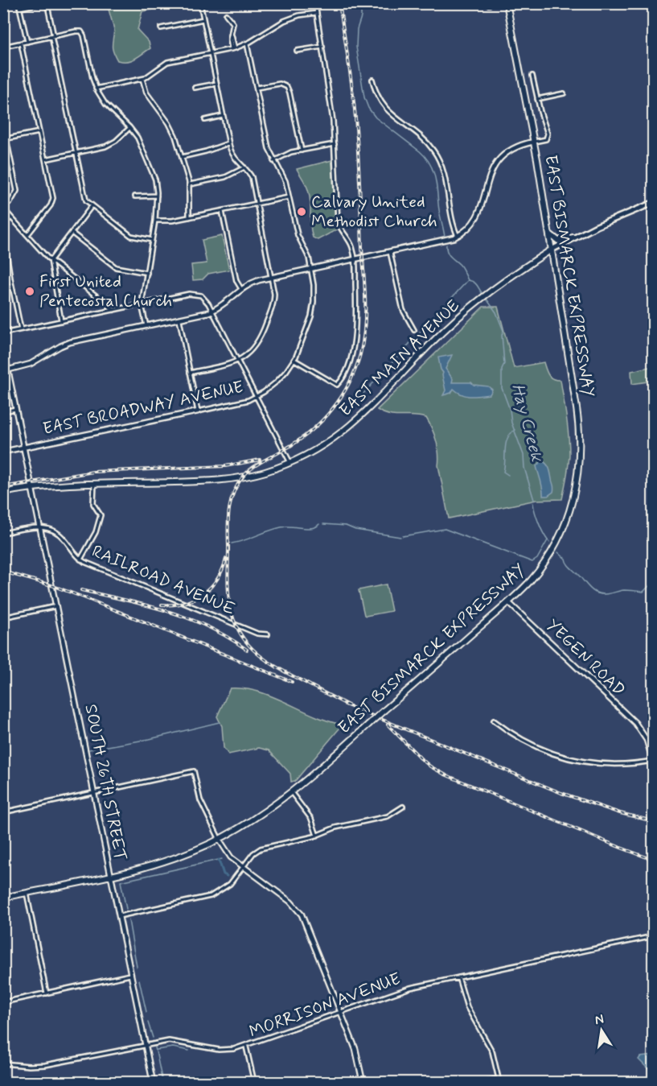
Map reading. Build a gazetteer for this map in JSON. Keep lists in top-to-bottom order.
{
  "streets": {
    "main road": ["EAST BISMARCK EXPRESSWAY", "EAST MAIN AVENUE"],
    "street": [
      "EAST BROADWAY AVENUE",
      "RAILROAD AVENUE",
      "YEGEN ROAD",
      "SOUTH 26TH STREET",
      "MORRISON AVENUE"
    ]
  },
  "crossings": [
    ["EAST BISMARCK EXPRESSWAY", "EAST MAIN AVENUE"],
    ["EAST BISMARCK EXPRESSWAY", "YEGEN ROAD"],
    ["EAST BISMARCK EXPRESSWAY", "SOUTH 26TH STREET"],
    ["EAST MAIN AVENUE", "SOUTH 26TH STREET"],
    ["EAST BROADWAY AVENUE", "SOUTH 26TH STREET"],
    ["RAILROAD AVENUE", "SOUTH 26TH STREET"],
    ["SOUTH 26TH STREET", "MORRISON AVENUE"]
  ],
  "water": ["Hay Creek"],
  "places": ["Calvary United Methodist Church", "First United Pentecostal Church"],
  "north": "top"
}
